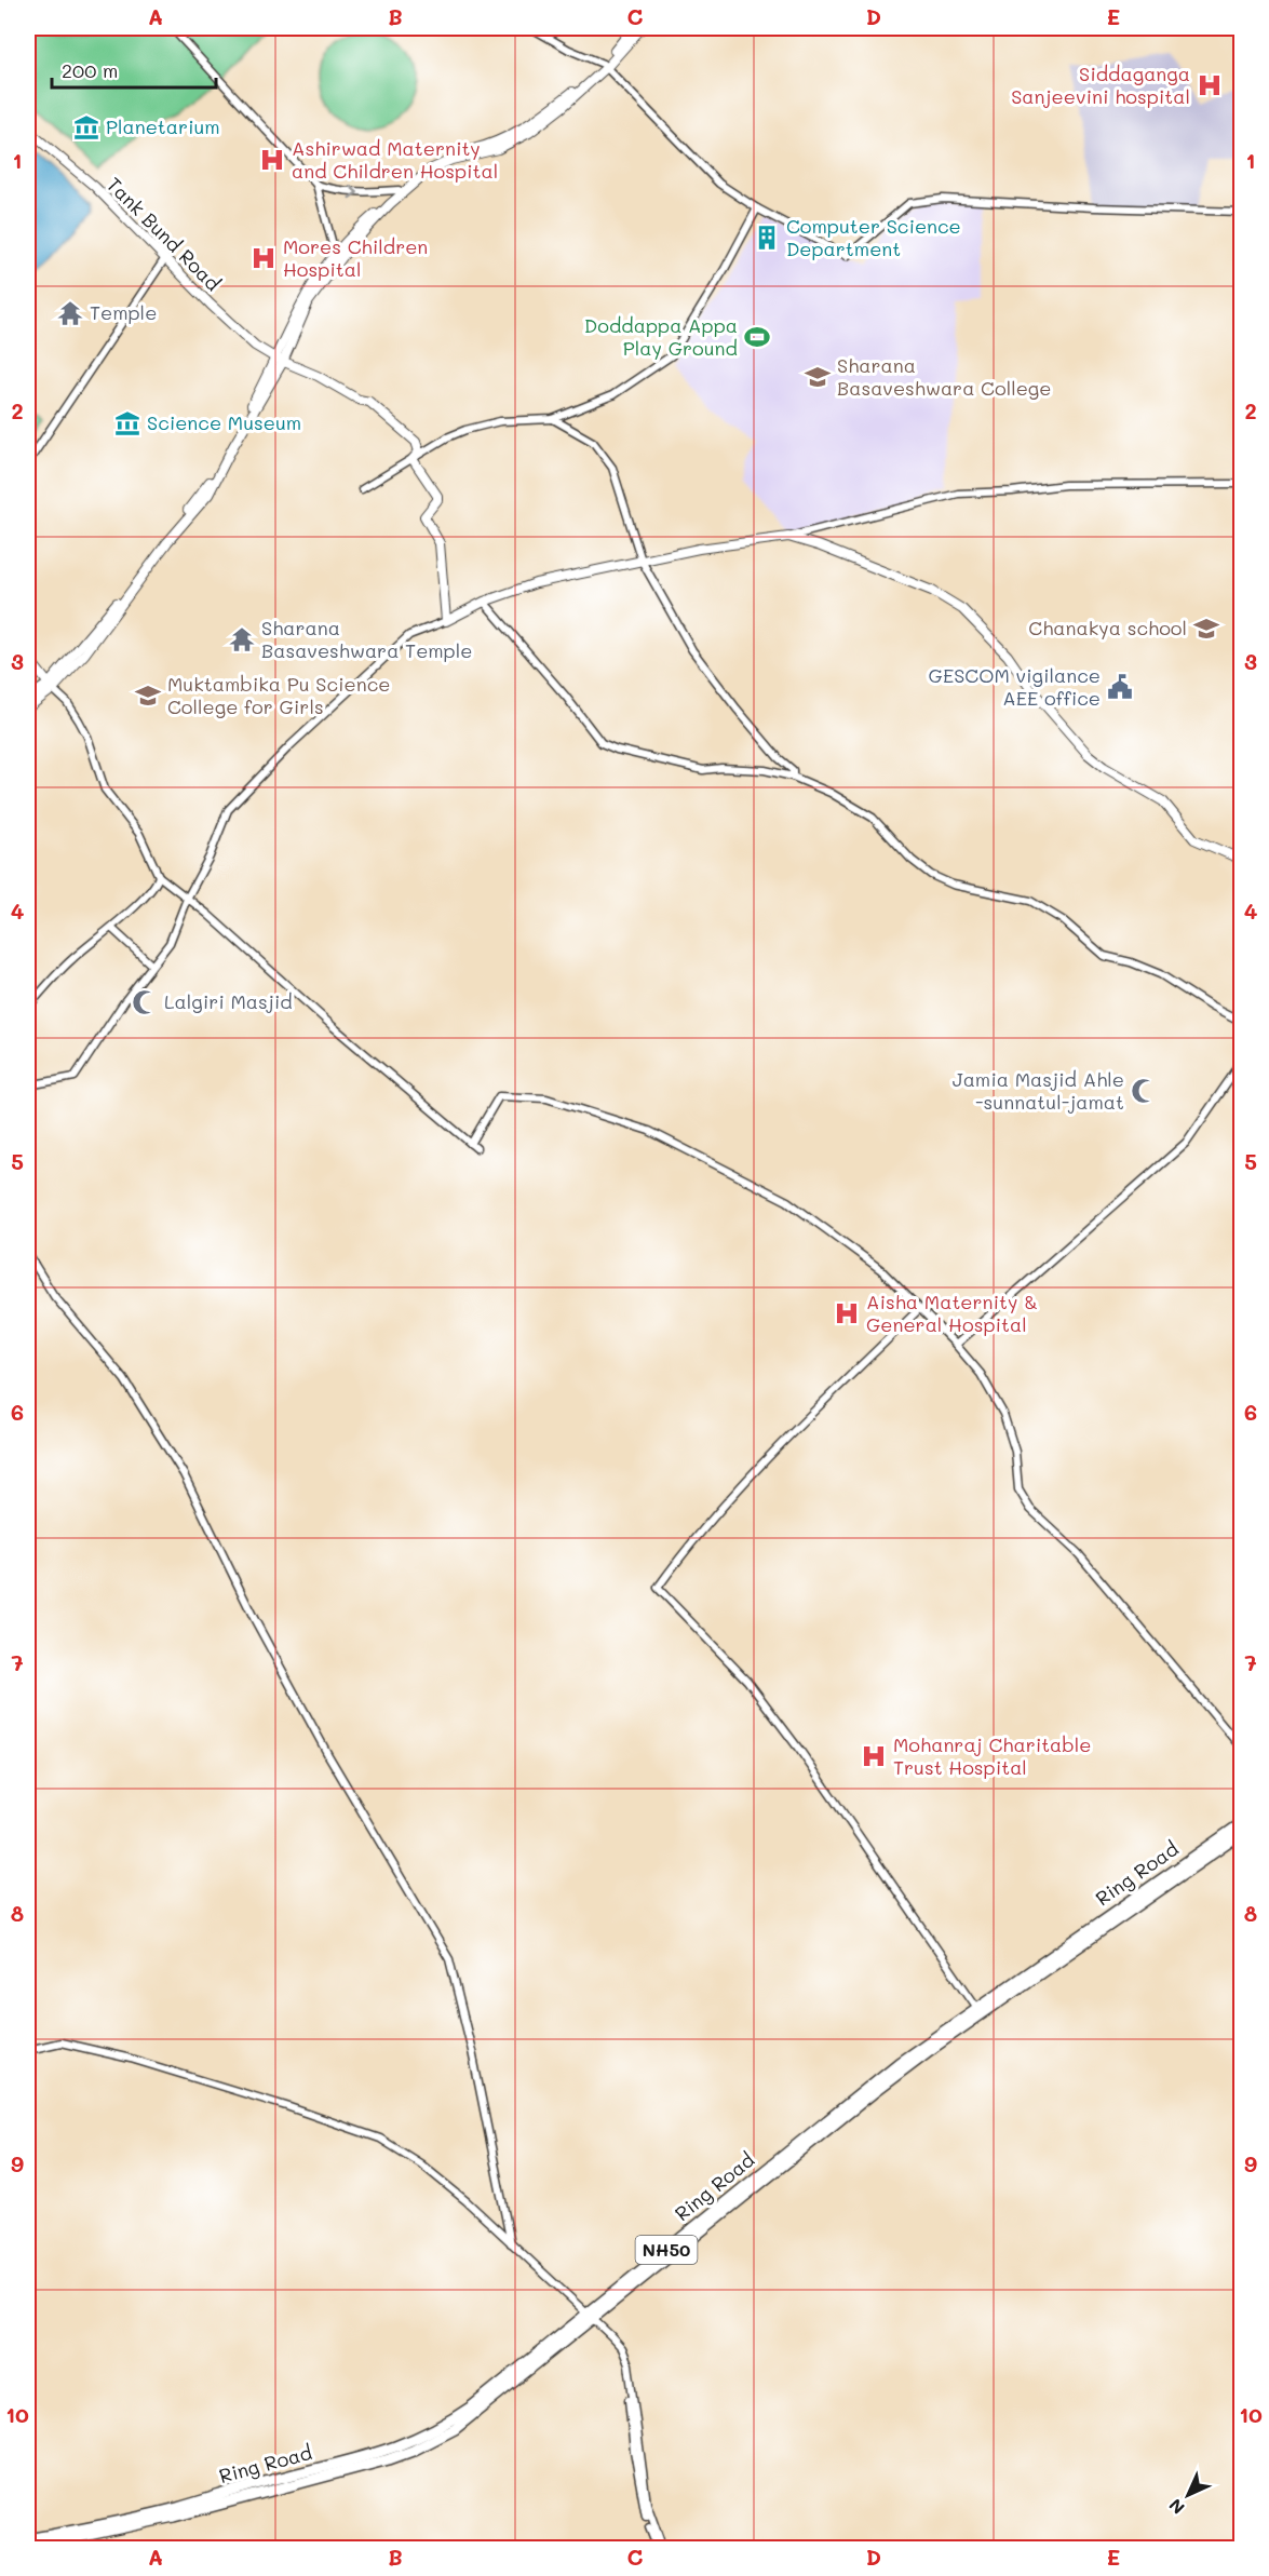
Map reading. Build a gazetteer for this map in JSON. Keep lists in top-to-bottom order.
{
  "streets": {
    "highway": ["Ring Road", "NH50"],
    "main road": ["Tank Bund Road"]
  },
  "places": {
    "hospital": [
      "Siddaganga Sanjeevini hospital",
      "Ashirwad Maternity and Children Hospital",
      "Mores Children Hospital",
      "Aisha Maternity & General Hospital",
      "Mohanraj Charitable Trust Hospital"
    ],
    "museum": ["Planetarium", "Science Museum"],
    "building": ["Computer Science Department"],
    "temple": ["Temple", "Sharana Basaveshwara Temple"],
    "sports": ["Doddappa Appa Play Ground"],
    "school or university": ["Sharana Basaveshwara College", "Chanakya school", "Muktambika Pu Science College for Girls"],
    "public building": ["GESCOM vigilance AEE office"],
    "mosque": ["Lalgiri Masjid", "Jamia Masjid Ahle -sunnatul-jamat"]
  },
  "scale_bar": "200 m",
  "north": "bottom left",
  "grid": {
    "columns": [
      "A",
      "B",
      "C",
      "D",
      "E"
    ],
    "rows": [
      "1",
      "2",
      "3",
      "4",
      "5",
      "6",
      "7",
      "8",
      "9",
      "10"
    ]
  }
}
